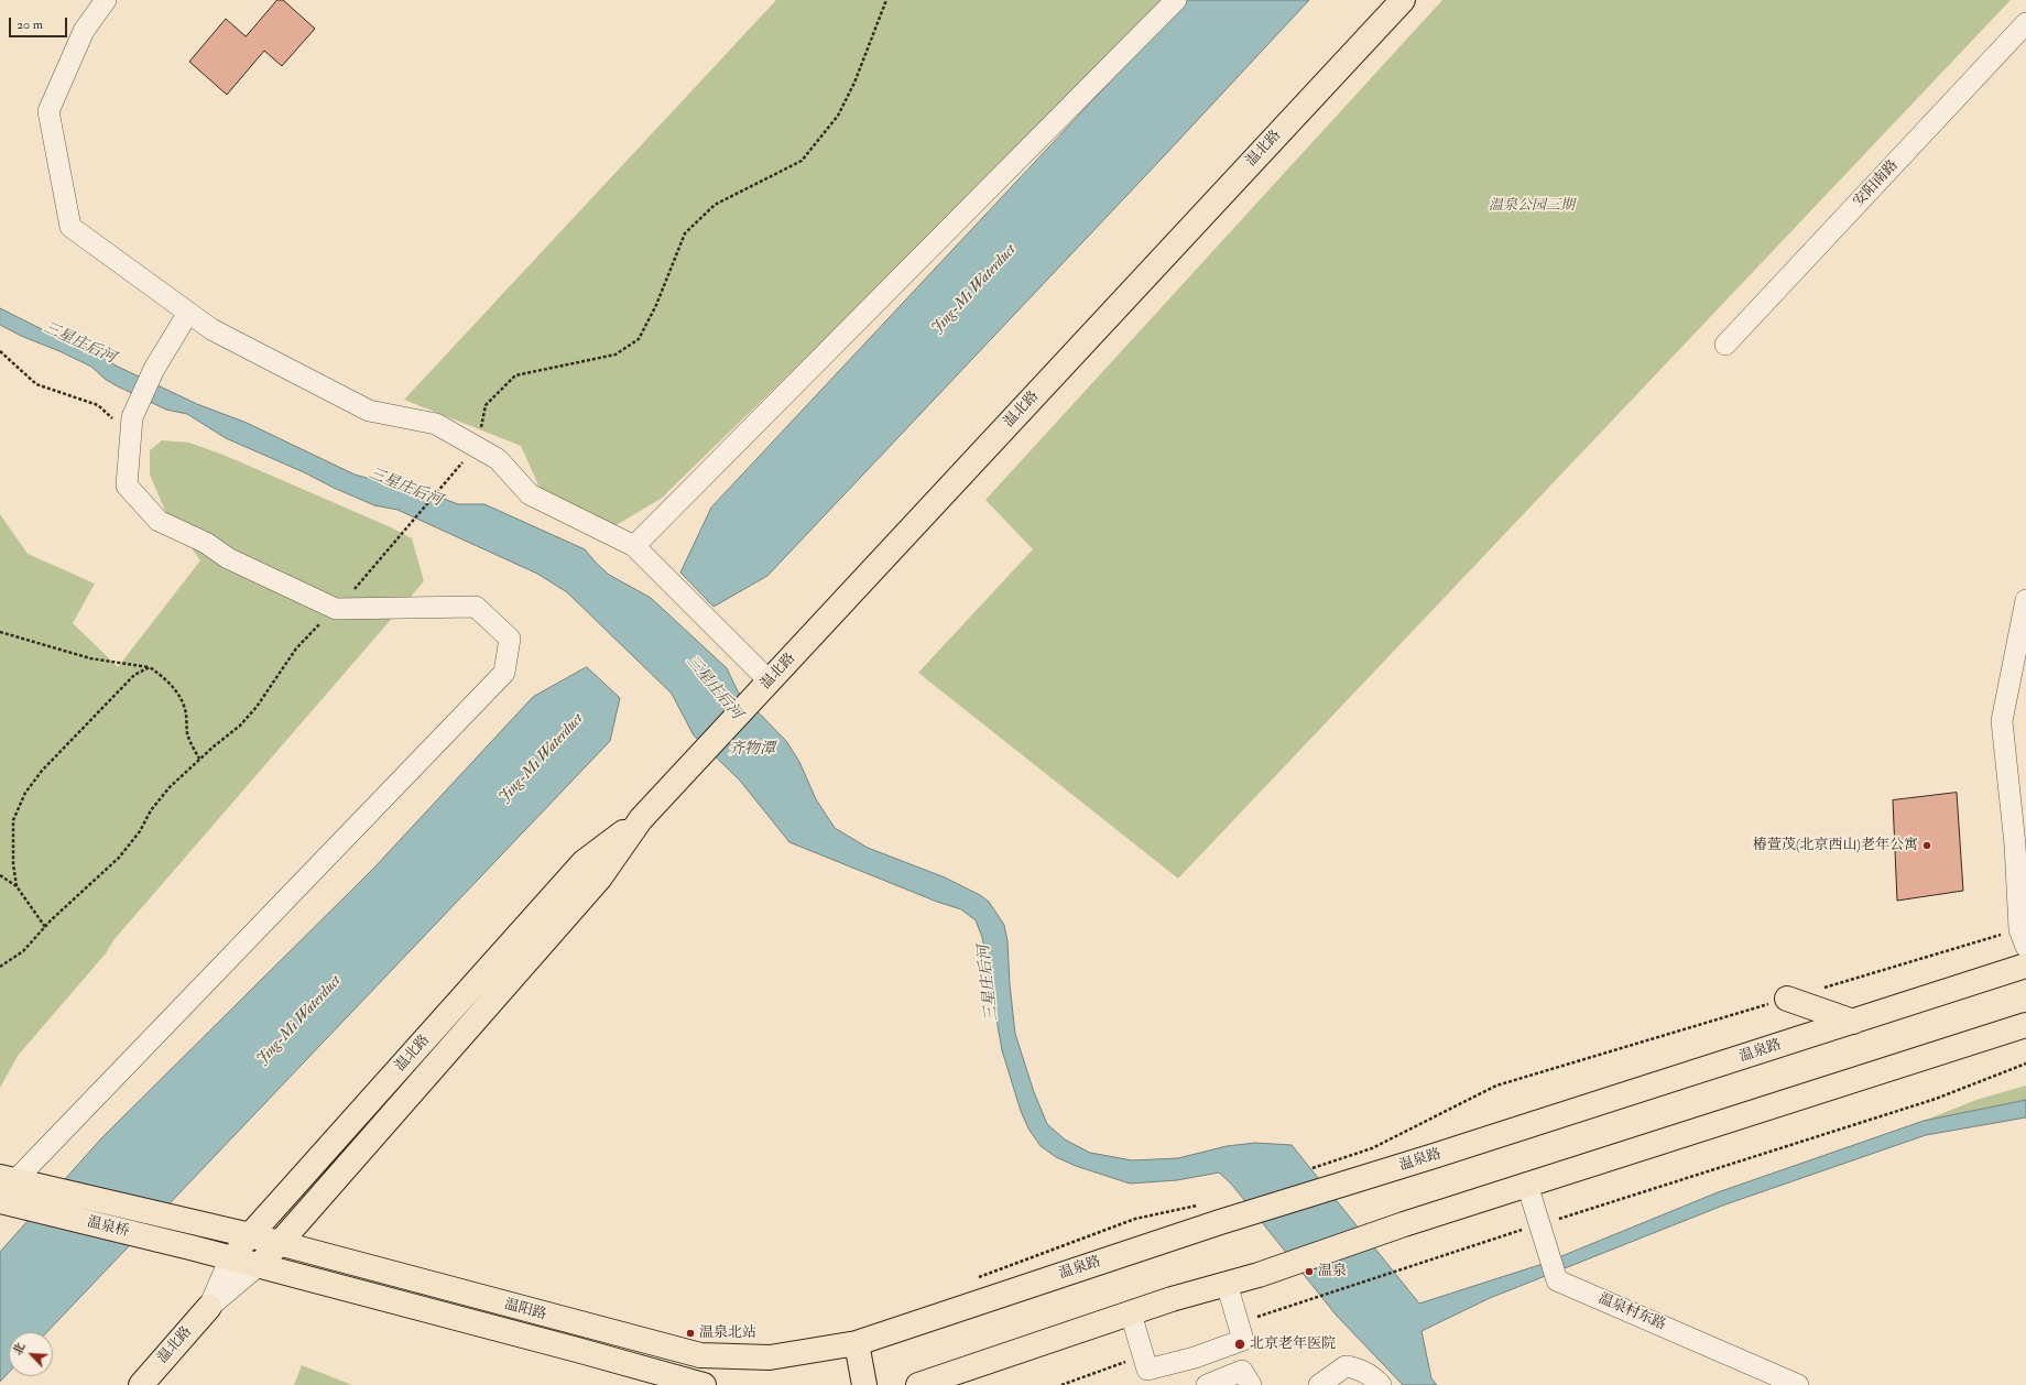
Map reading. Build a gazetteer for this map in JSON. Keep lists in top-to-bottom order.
{
  "streets": {
    "main road": [
      "温北路",
      "温泉路",
      "温泉桥",
      "温阳路"
    ],
    "street": ["安阳南路", "温泉村东路"]
  },
  "crossings": [
    ["温北路", "温阳路"],
    ["温泉路", "温阳路"],
    ["温泉桥", "温阳路"]
  ],
  "water": ["Jing-Mi Waterduct", "三星庄后河", "齐物潭"],
  "parks": ["温泉公园三期"],
  "places": [
    "椿萱茂(北京西山)老年公寓",
    "温泉",
    "温泉北站",
    "北京老年医院"
  ],
  "scale_bar": "20 m",
  "north": "top left"
}
